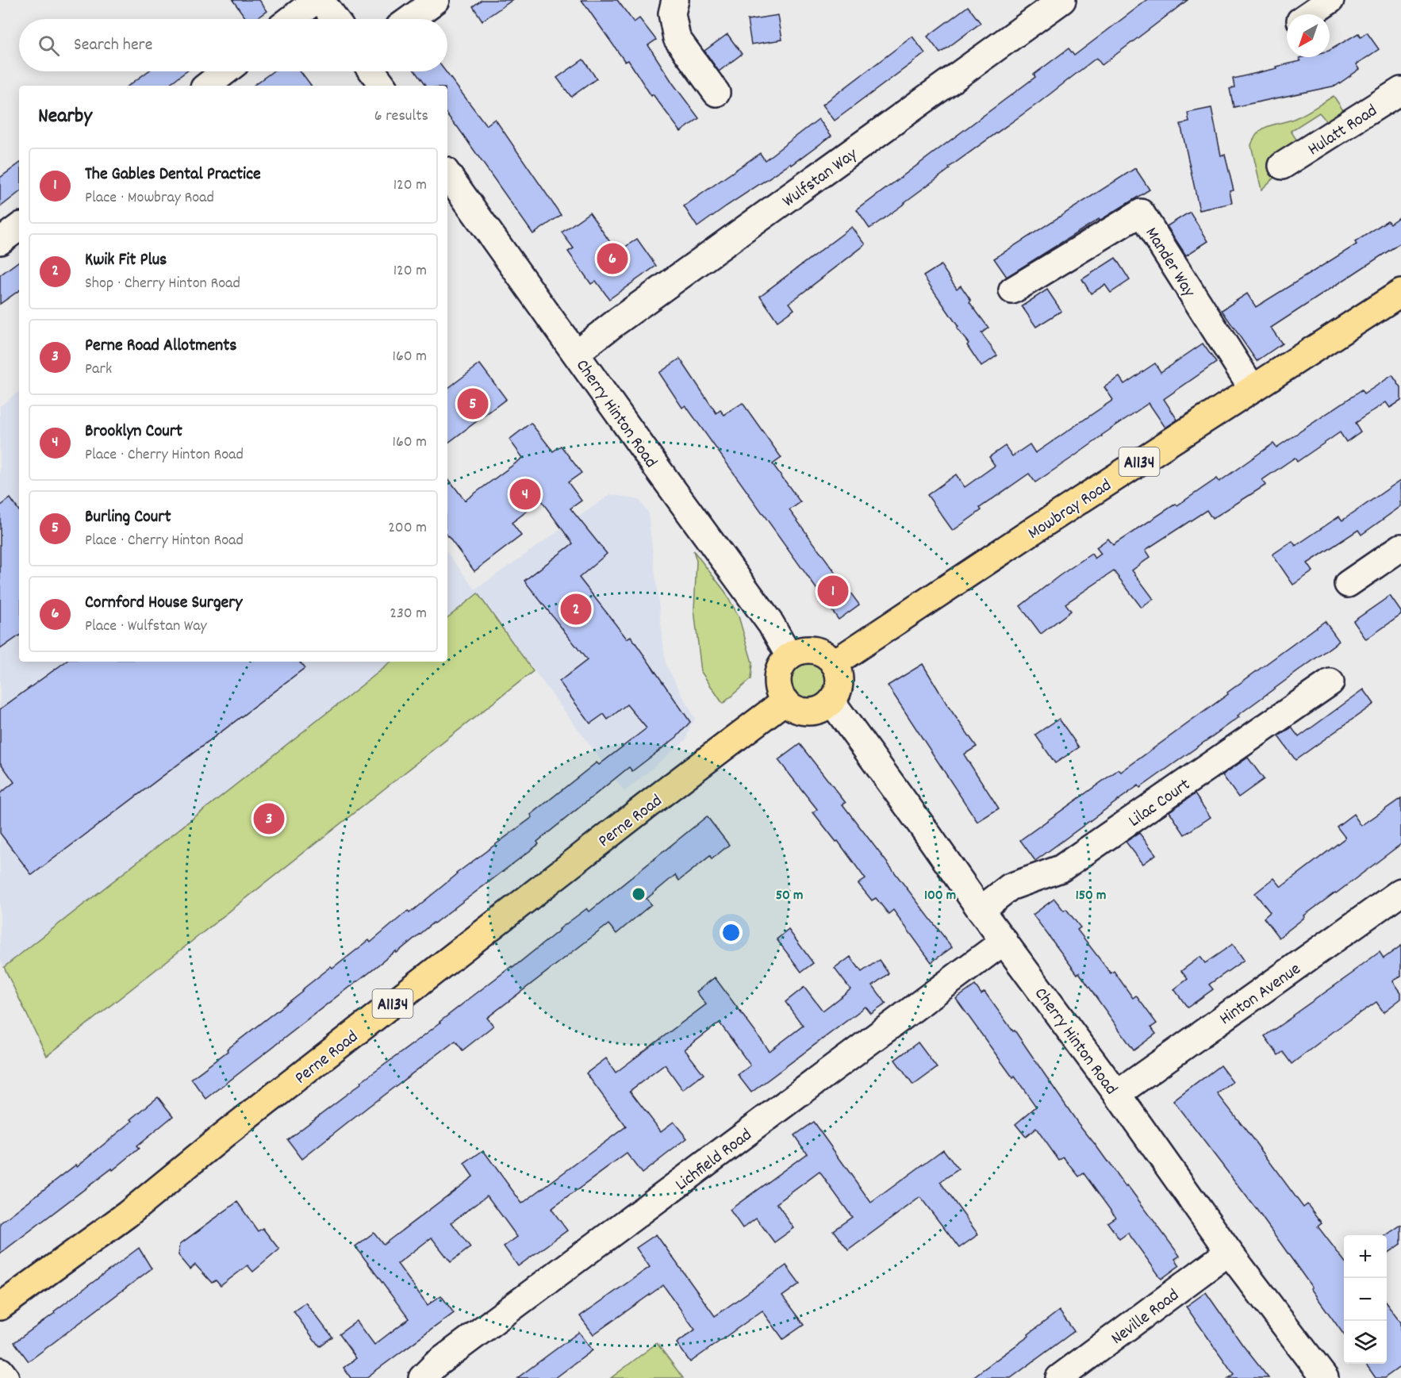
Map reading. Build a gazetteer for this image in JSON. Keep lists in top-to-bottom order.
{
  "streets": {
    "main road": ["A1134", "Mowbray Road", "Perne Road"],
    "street": [
      "Hulatt Road",
      "Wulfstan Way",
      "Mander Way",
      "Cherry Hinton Road",
      "Lilac Court",
      "Hinton Avenue",
      "Lichfield Road",
      "Neville Road"
    ]
  },
  "crossings": [
    ["Wulfstan Way", "Cherry Hinton Road"],
    ["Mander Way", "Mowbray Road"],
    ["Cherry Hinton Road", "Mowbray Road"],
    ["Cherry Hinton Road", "Lilac Court"],
    ["Cherry Hinton Road", "Perne Road"],
    ["Cherry Hinton Road", "Hinton Avenue"],
    ["Cherry Hinton Road", "Lichfield Road"],
    ["Cherry Hinton Road", "Neville Road"],
    ["Mowbray Road", "Perne Road"]
  ],
  "north": "bottom left",
  "page": {
    "search": "Search here",
    "heading": ["Nearby", "6 results"],
    "list": [
      {
        "mark": "1",
        "name": "The Gables Dental Practice",
        "note": "Place · Mowbray Road",
        "value": "120 m"
      },
      {
        "mark": "2",
        "name": "Kwik Fit Plus",
        "note": "Shop · Cherry Hinton Road",
        "value": "120 m"
      },
      {
        "mark": "3",
        "name": "Perne Road Allotments",
        "note": "Park",
        "value": "160 m"
      },
      {
        "mark": "4",
        "name": "Brooklyn Court",
        "note": "Place · Cherry Hinton Road",
        "value": "160 m"
      },
      {
        "mark": "5",
        "name": "Burling Court",
        "note": "Place · Cherry Hinton Road",
        "value": "200 m"
      },
      {
        "mark": "6",
        "name": "Cornford House Surgery",
        "note": "Place · Wulfstan Way",
        "value": "230 m"
      }
    ],
    "pins": [
      "6",
      "5",
      "4",
      "1",
      "2",
      "3"
    ],
    "map_buttons": ["+", "−"]
  },
  "rings": ["50 m", "100 m", "150 m"]
}
